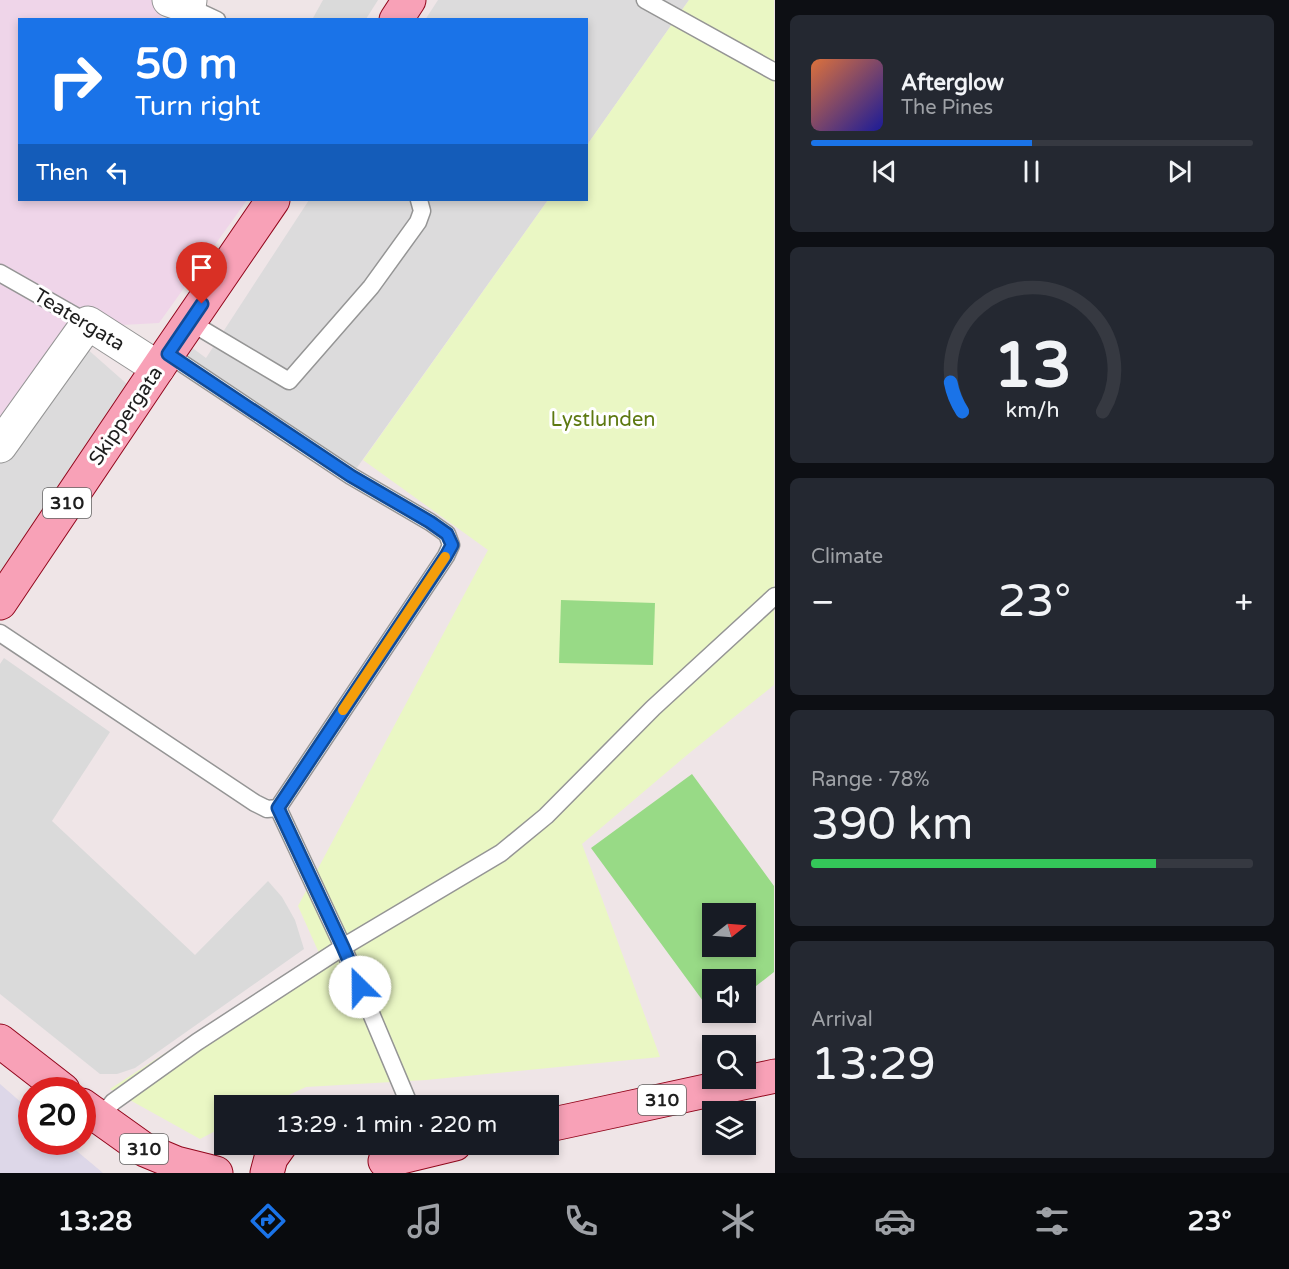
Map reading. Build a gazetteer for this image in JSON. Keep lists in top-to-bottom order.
{
  "streets": {
    "main road": ["Skippergata", "310"],
    "street": ["Teatergata"]
  },
  "crossings": [
    ["Teatergata", "Skippergata"]
  ],
  "parks": ["Lystlunden"],
  "north": "right",
  "page": {
    "turn": ["50 m", "Turn right"],
    "song": ["Afterglow", "The Pines"],
    "then": "Then",
    "tile": [
      "Climate",
      ["Range · 78%", "390 km"],
      ["Arrival", "13:29"]
    ],
    "heat": ["−", "23°", "+"],
    "limit": "20",
    "trip": "13:29 · 1 min · 220 m",
    "tabs": ["13:28", "23°"],
    "gauge": ["13", "km/h"]
  }
}
